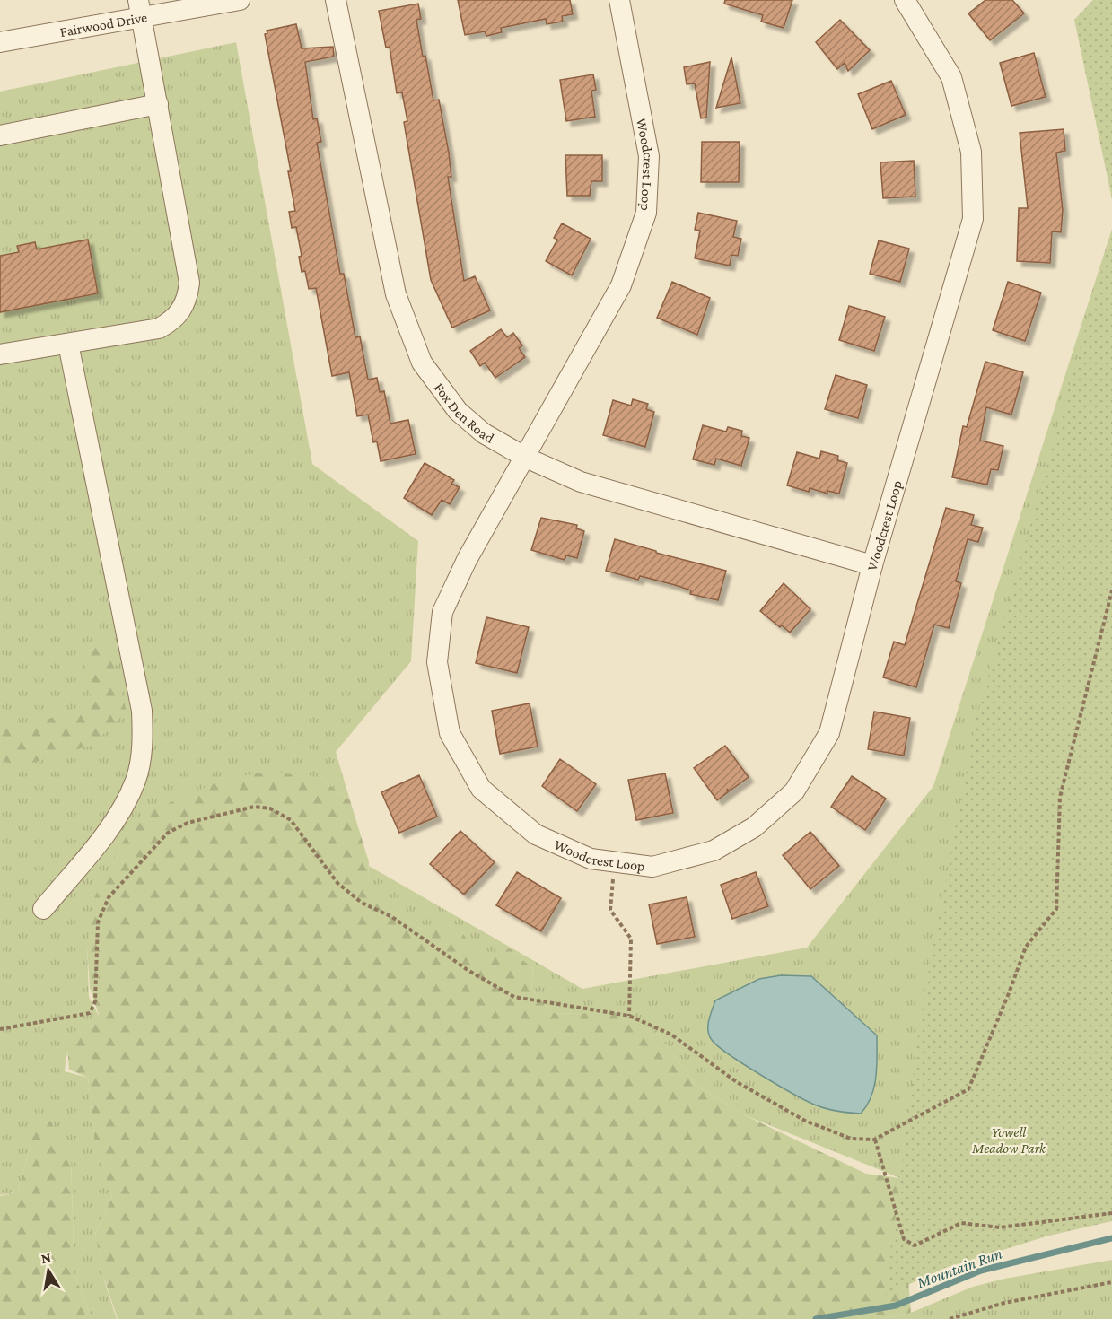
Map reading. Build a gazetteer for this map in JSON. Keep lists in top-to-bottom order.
{
  "streets": {
    "street": ["Fairwood Drive", "Woodcrest Loop", "Fox Den Road"]
  },
  "crossings": [
    ["Woodcrest Loop", "Fox Den Road"]
  ],
  "water": ["Mountain Run"],
  "parks": ["Yowell Meadow Park"],
  "north": "top"
}
